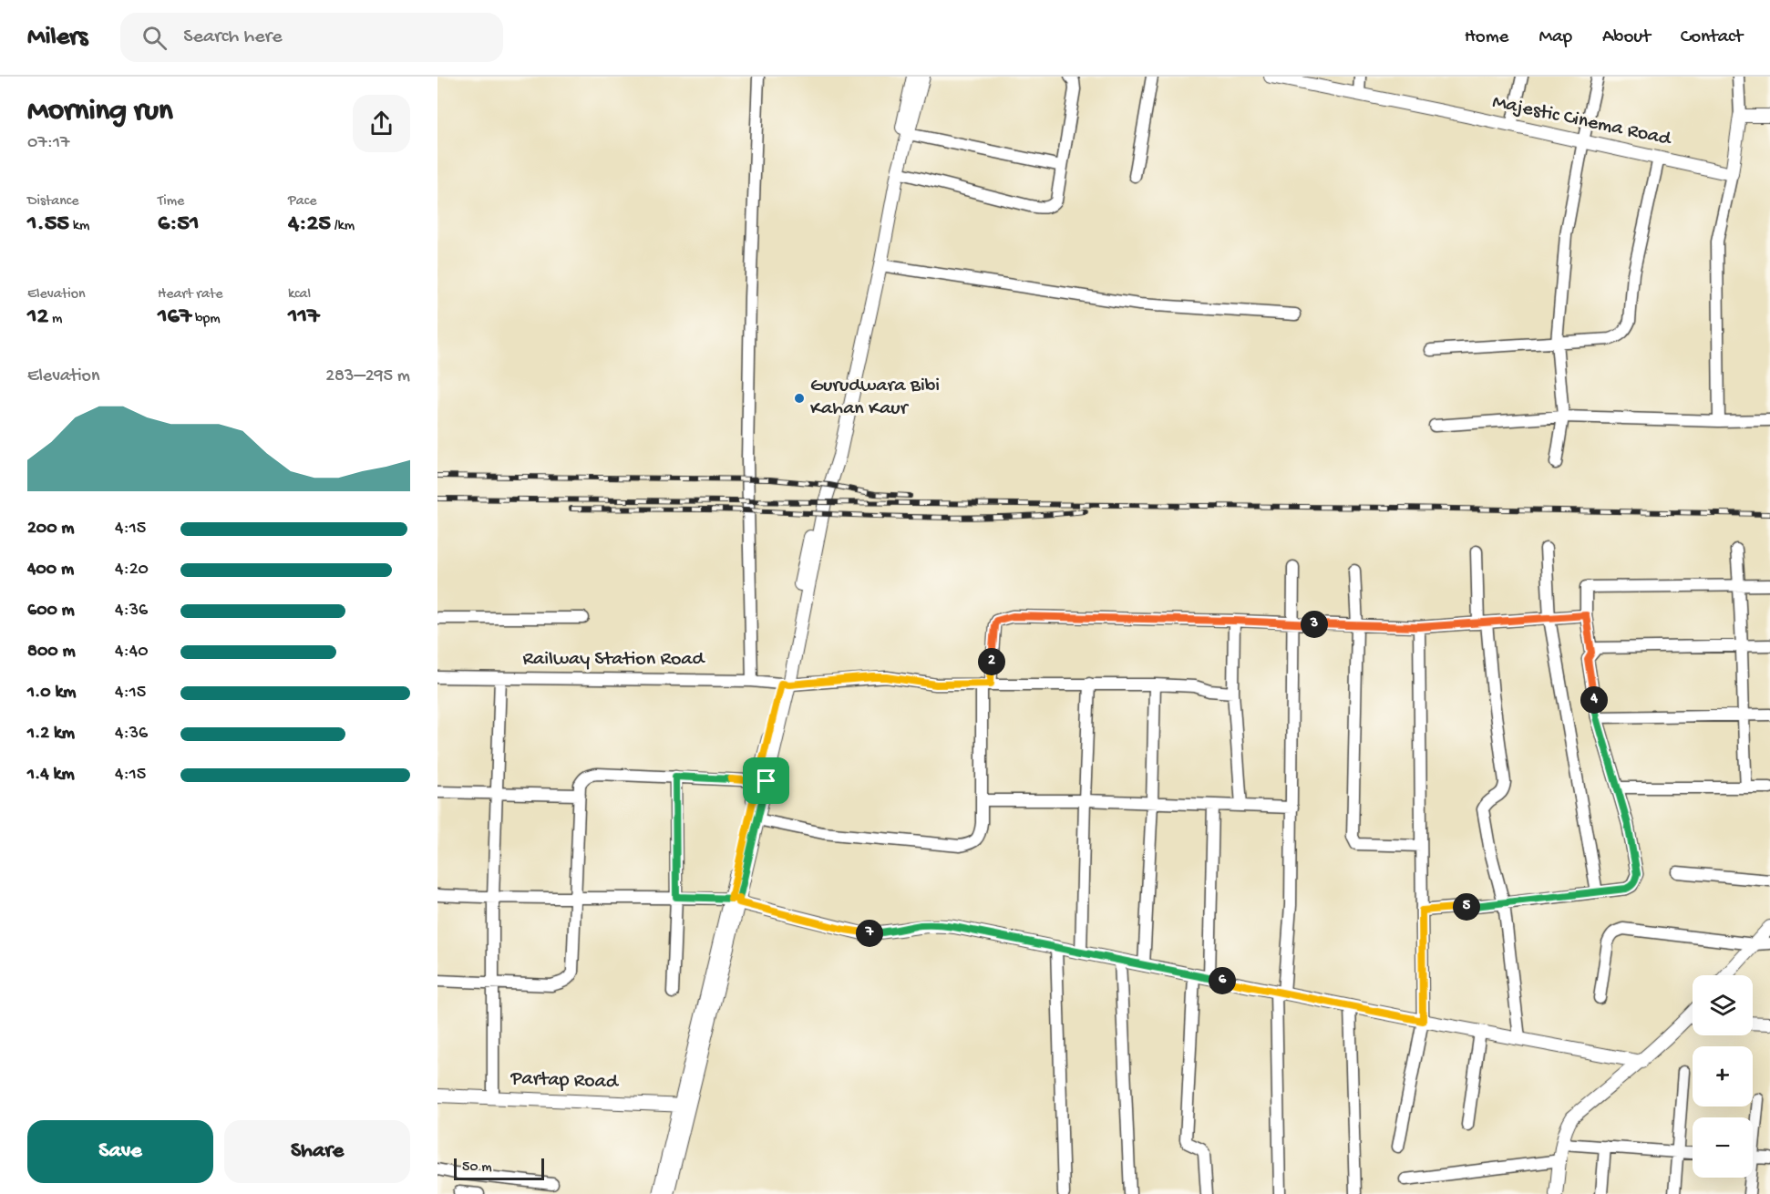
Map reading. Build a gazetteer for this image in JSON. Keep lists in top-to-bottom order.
{
  "streets": {
    "street": ["Majestic Cinema Road", "Railway Station Road", "Partap Road"]
  },
  "places": ["Gurudwara Bibi Kahan Kaur"],
  "scale_bar": "50 m",
  "page": {
    "header": "Milers",
    "search": "Search here",
    "nav": [
      "Home",
      "Map",
      "About",
      "Contact"
    ],
    "heading": ["Morning run", "07:17"],
    "stats": [
      ["Distance", "1.55 km"],
      ["Time", "6:51"],
      ["Pace", "4:25 /km"],
      ["Elevation", "12 m"],
      ["Heart rate", "167 bpm"],
      ["kcal", "117"]
    ],
    "chart": ["Elevation", "283–295 m"],
    "list": [
      {
        "name": "200 m",
        "note": "4:15"
      },
      {
        "name": "400 m",
        "note": "4:20"
      },
      {
        "name": "600 m",
        "note": "4:36"
      },
      {
        "name": "800 m",
        "note": "4:40"
      },
      {
        "name": "1.0 km",
        "note": "4:15"
      },
      {
        "name": "1.2 km",
        "note": "4:36"
      },
      {
        "name": "1.4 km",
        "note": "4:15"
      }
    ],
    "pins": [
      "3",
      "2",
      "4",
      "5",
      "7",
      "6"
    ],
    "map_buttons": ["+", "−"],
    "buttons": ["Save", "Share"],
    "scale": "50 m"
  }
}
